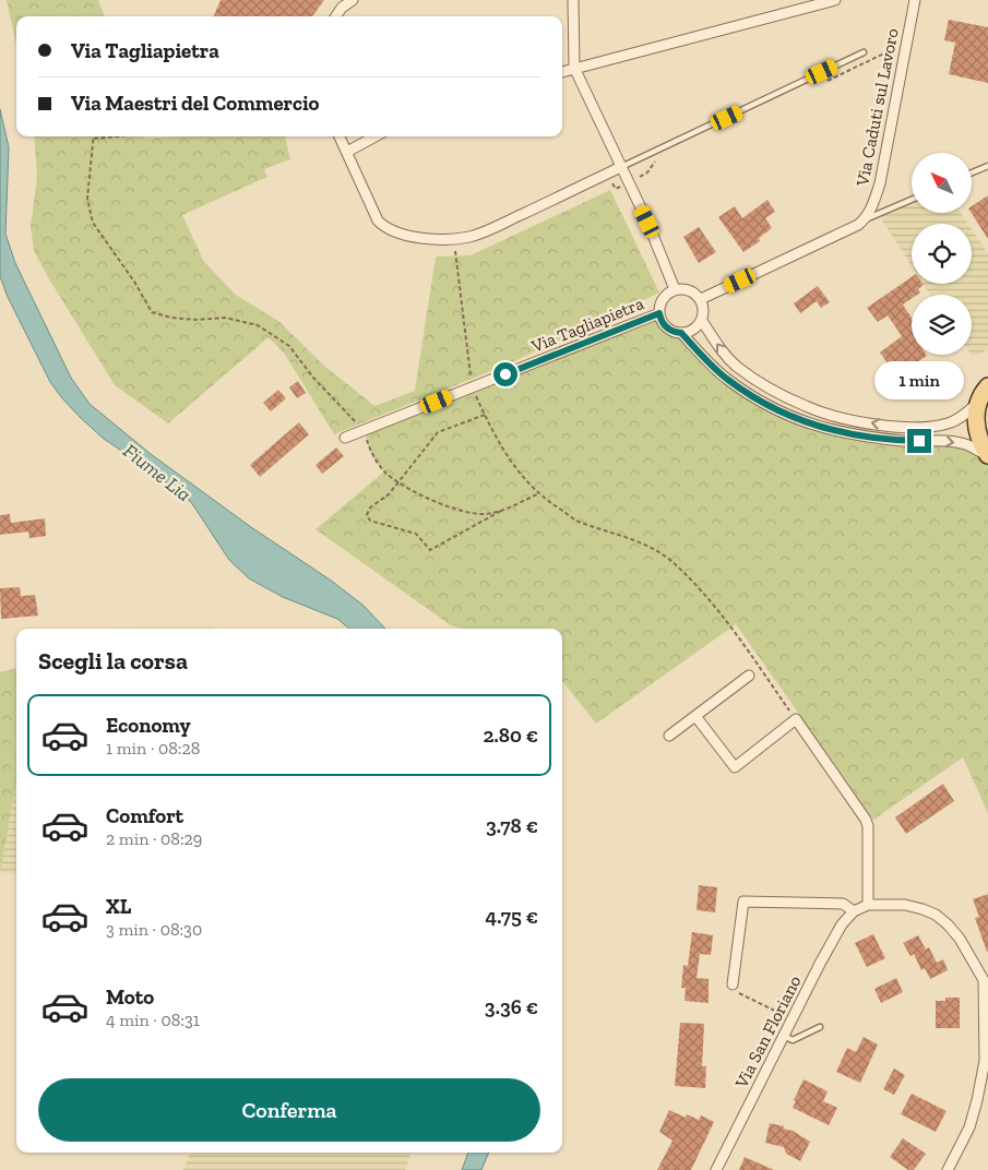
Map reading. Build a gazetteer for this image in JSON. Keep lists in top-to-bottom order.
{
  "streets": {
    "street": ["Via Caduti sul Lavoro", "Via Tagliapietra", "Via San Floriano"]
  },
  "one_way": ["Via Tagliapietra"],
  "water": ["Fiume Lia"],
  "north": "top left",
  "page": {
    "banner": ["Via Tagliapietra", "Via Maestri del Commercio"],
    "bubble": "1 min",
    "heading": "Scegli la corsa",
    "list": [
      {
        "name": "Economy",
        "note": "1 min · 08:28",
        "value": "2.80 €"
      },
      {
        "name": "Comfort",
        "note": "2 min · 08:29",
        "value": "3.78 €"
      },
      {
        "name": "XL",
        "note": "3 min · 08:30",
        "value": "4.75 €"
      },
      {
        "name": "Moto",
        "note": "4 min · 08:31",
        "value": "3.36 €"
      }
    ],
    "buttons": "Conferma"
  }
}
